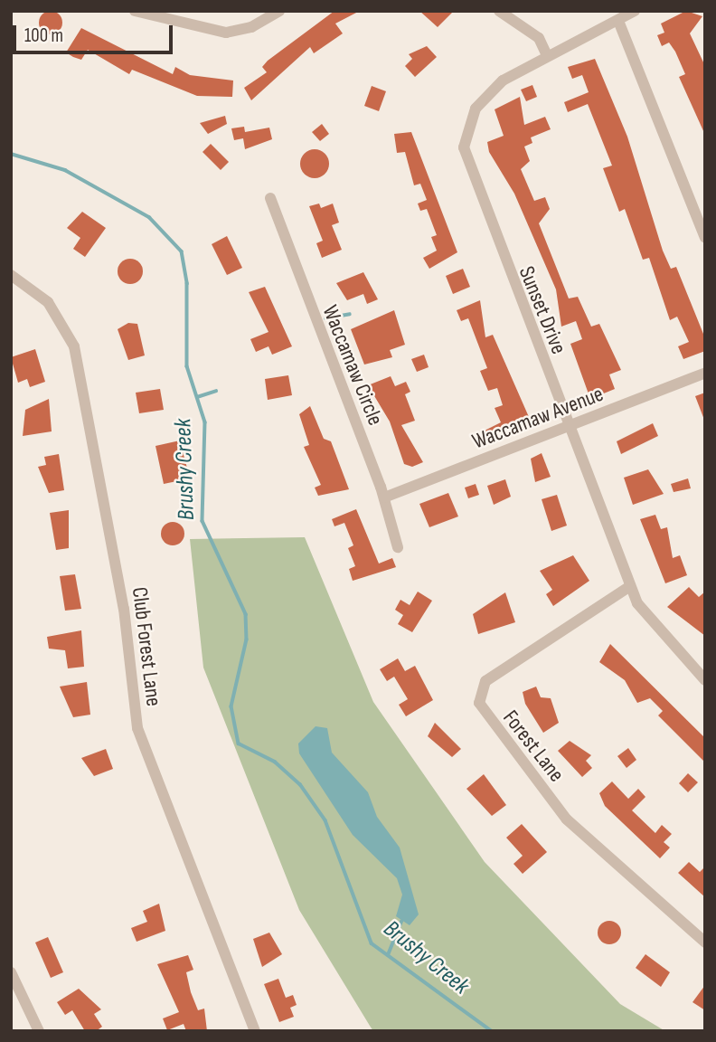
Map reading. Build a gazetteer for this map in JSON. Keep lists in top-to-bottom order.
{
  "streets": {
    "street": [
      "Sunset Drive",
      "Waccamaw Circle",
      "Waccamaw Avenue",
      "Club Forest Lane",
      "Forest Lane"
    ]
  },
  "crossings": [
    ["Sunset Drive", "Waccamaw Avenue"],
    ["Sunset Drive", "Forest Lane"],
    ["Waccamaw Circle", "Waccamaw Avenue"]
  ],
  "water": ["Brushy Creek"],
  "scale_bar": "100 m"
}
